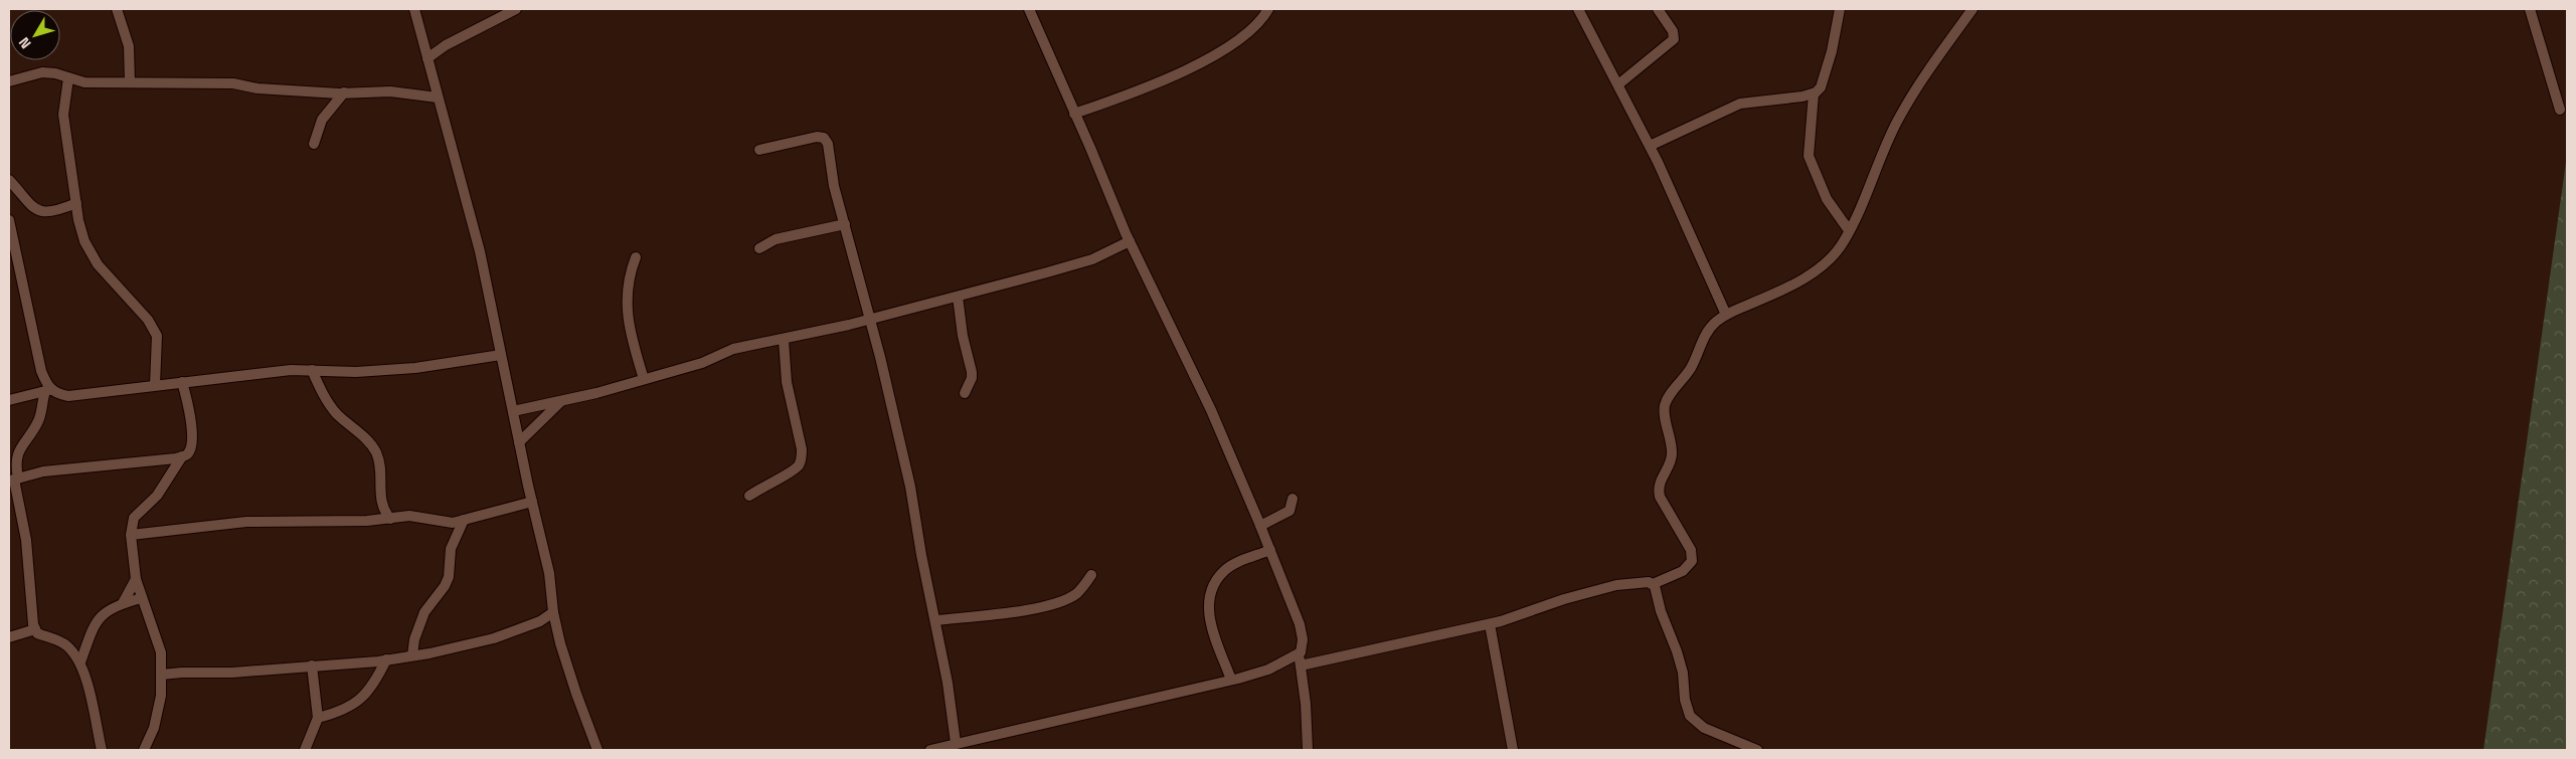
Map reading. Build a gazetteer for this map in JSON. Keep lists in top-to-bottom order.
{
  "north": "bottom left"
}
